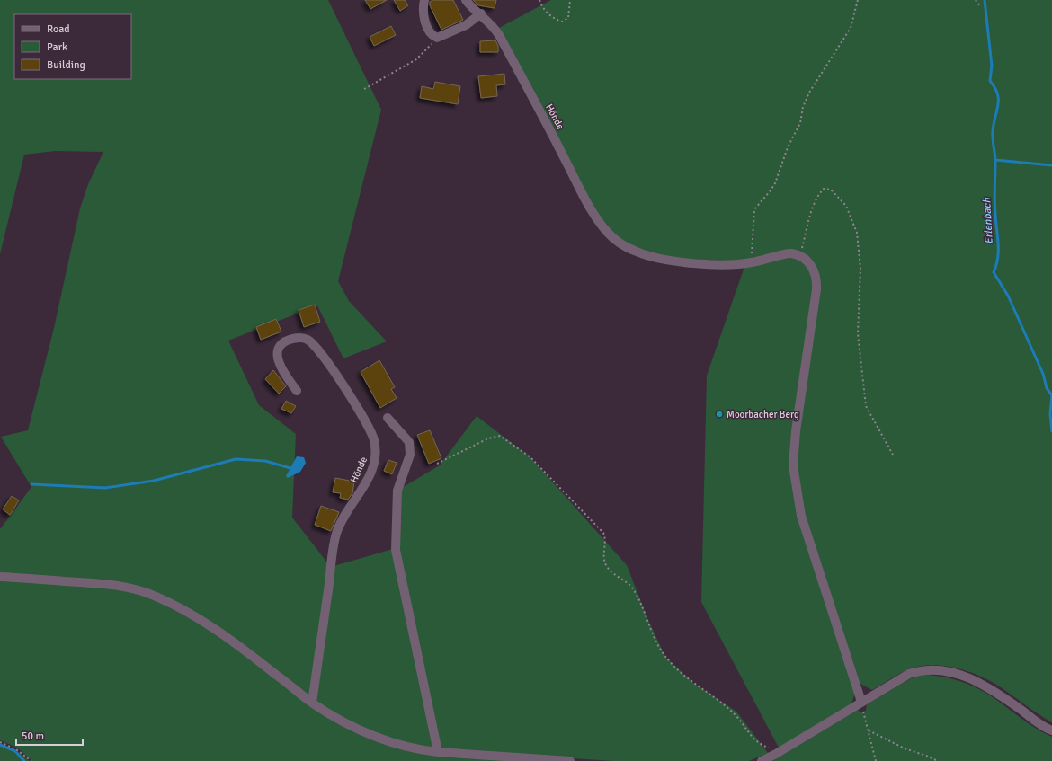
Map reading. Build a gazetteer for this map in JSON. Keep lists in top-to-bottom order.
{
  "streets": {
    "street": ["Hönde"]
  },
  "water": ["Erlenbach"],
  "places": ["Moorbacher Berg"],
  "legend": ["Road", "Park", "Building"],
  "scale_bar": "50 m"
}
